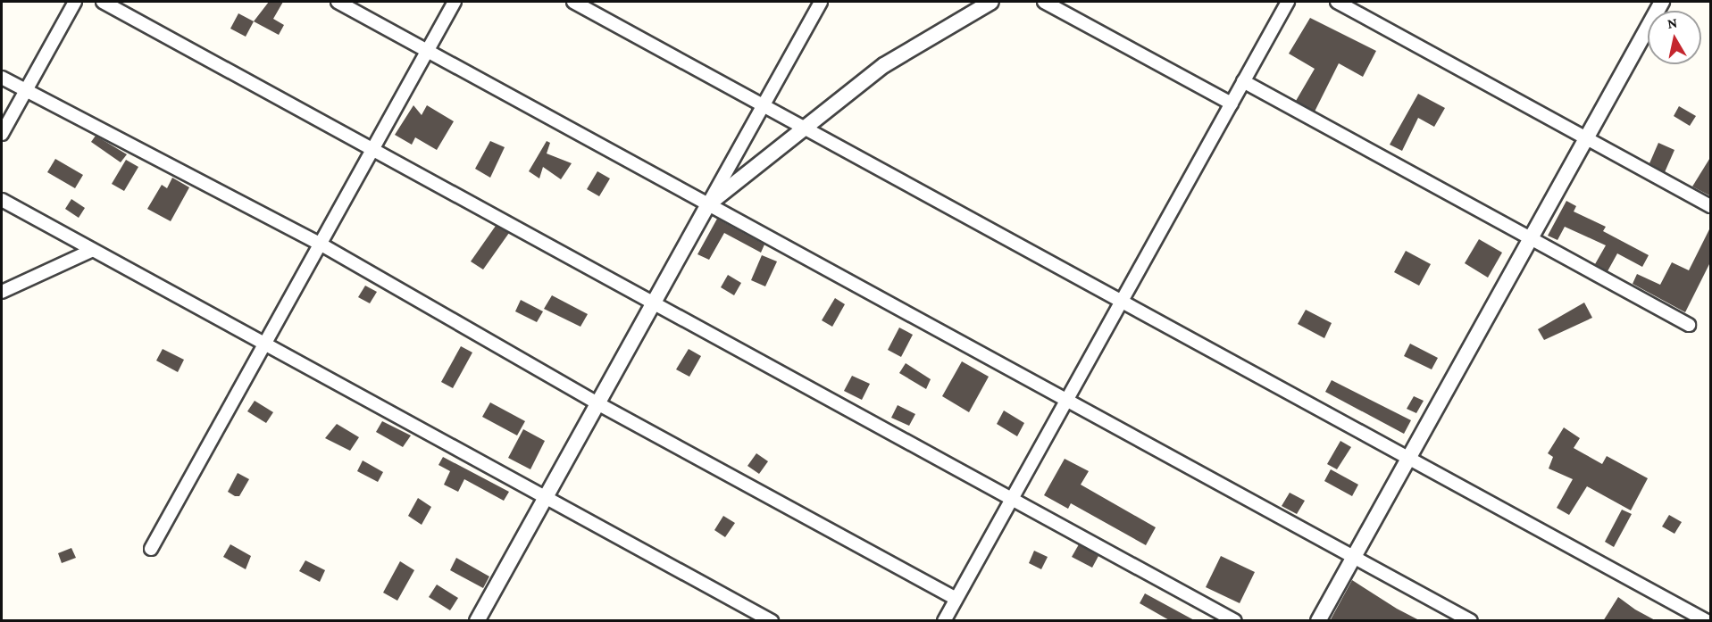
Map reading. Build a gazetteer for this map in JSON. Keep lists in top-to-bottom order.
{
  "north": "top"
}
